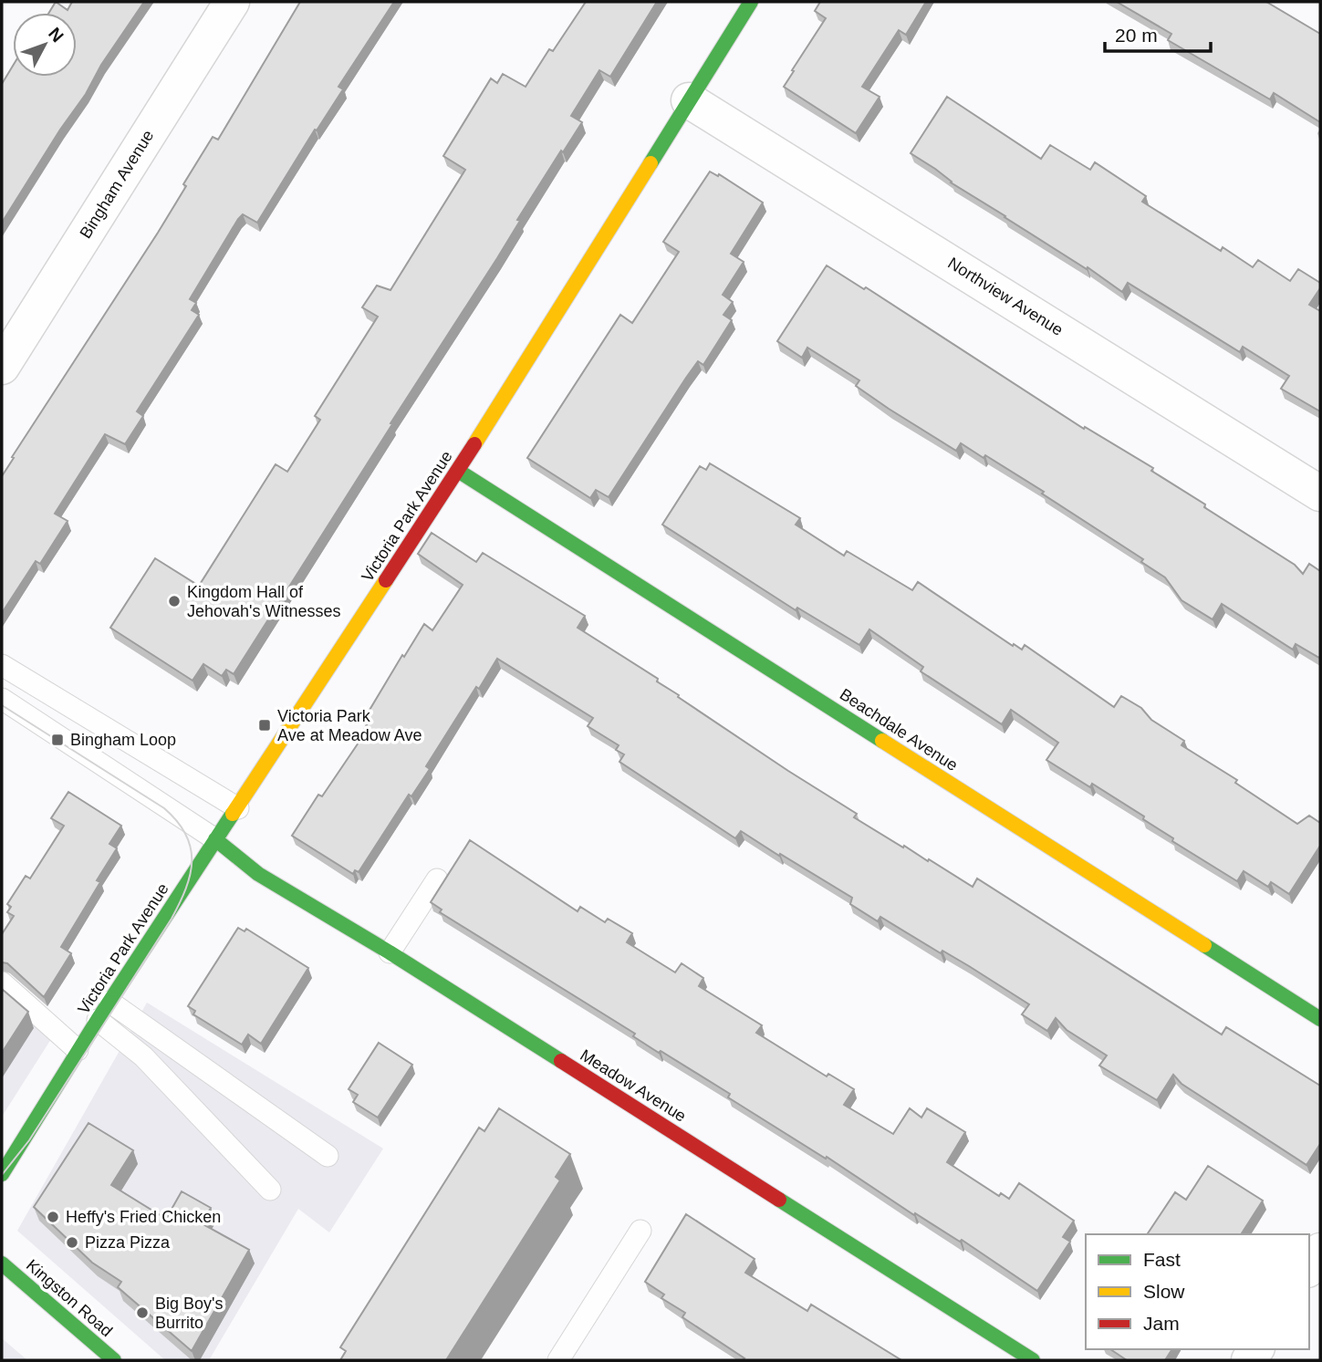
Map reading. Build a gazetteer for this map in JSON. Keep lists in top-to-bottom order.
{
  "streets": {
    "street": [
      "Bingham Avenue",
      "Northview Avenue",
      "Victoria Park Avenue",
      "Beachdale Avenue",
      "Meadow Avenue",
      "Kingston Road"
    ]
  },
  "crossings": [
    ["Northview Avenue", "Victoria Park Avenue"],
    ["Victoria Park Avenue", "Beachdale Avenue"],
    ["Victoria Park Avenue", "Meadow Avenue"]
  ],
  "places": {
    "other": [
      "Kingdom Hall of Jehovah's Witnesses",
      "Heffy's Fried Chicken",
      "Pizza Pizza",
      "Big Boy's Burrito"
    ],
    "transit": ["Victoria Park Ave at Meadow Ave", "Bingham Loop"]
  },
  "legend": ["Fast", "Slow", "Jam"],
  "scale_bar": "20 m",
  "north": "top right"
}
